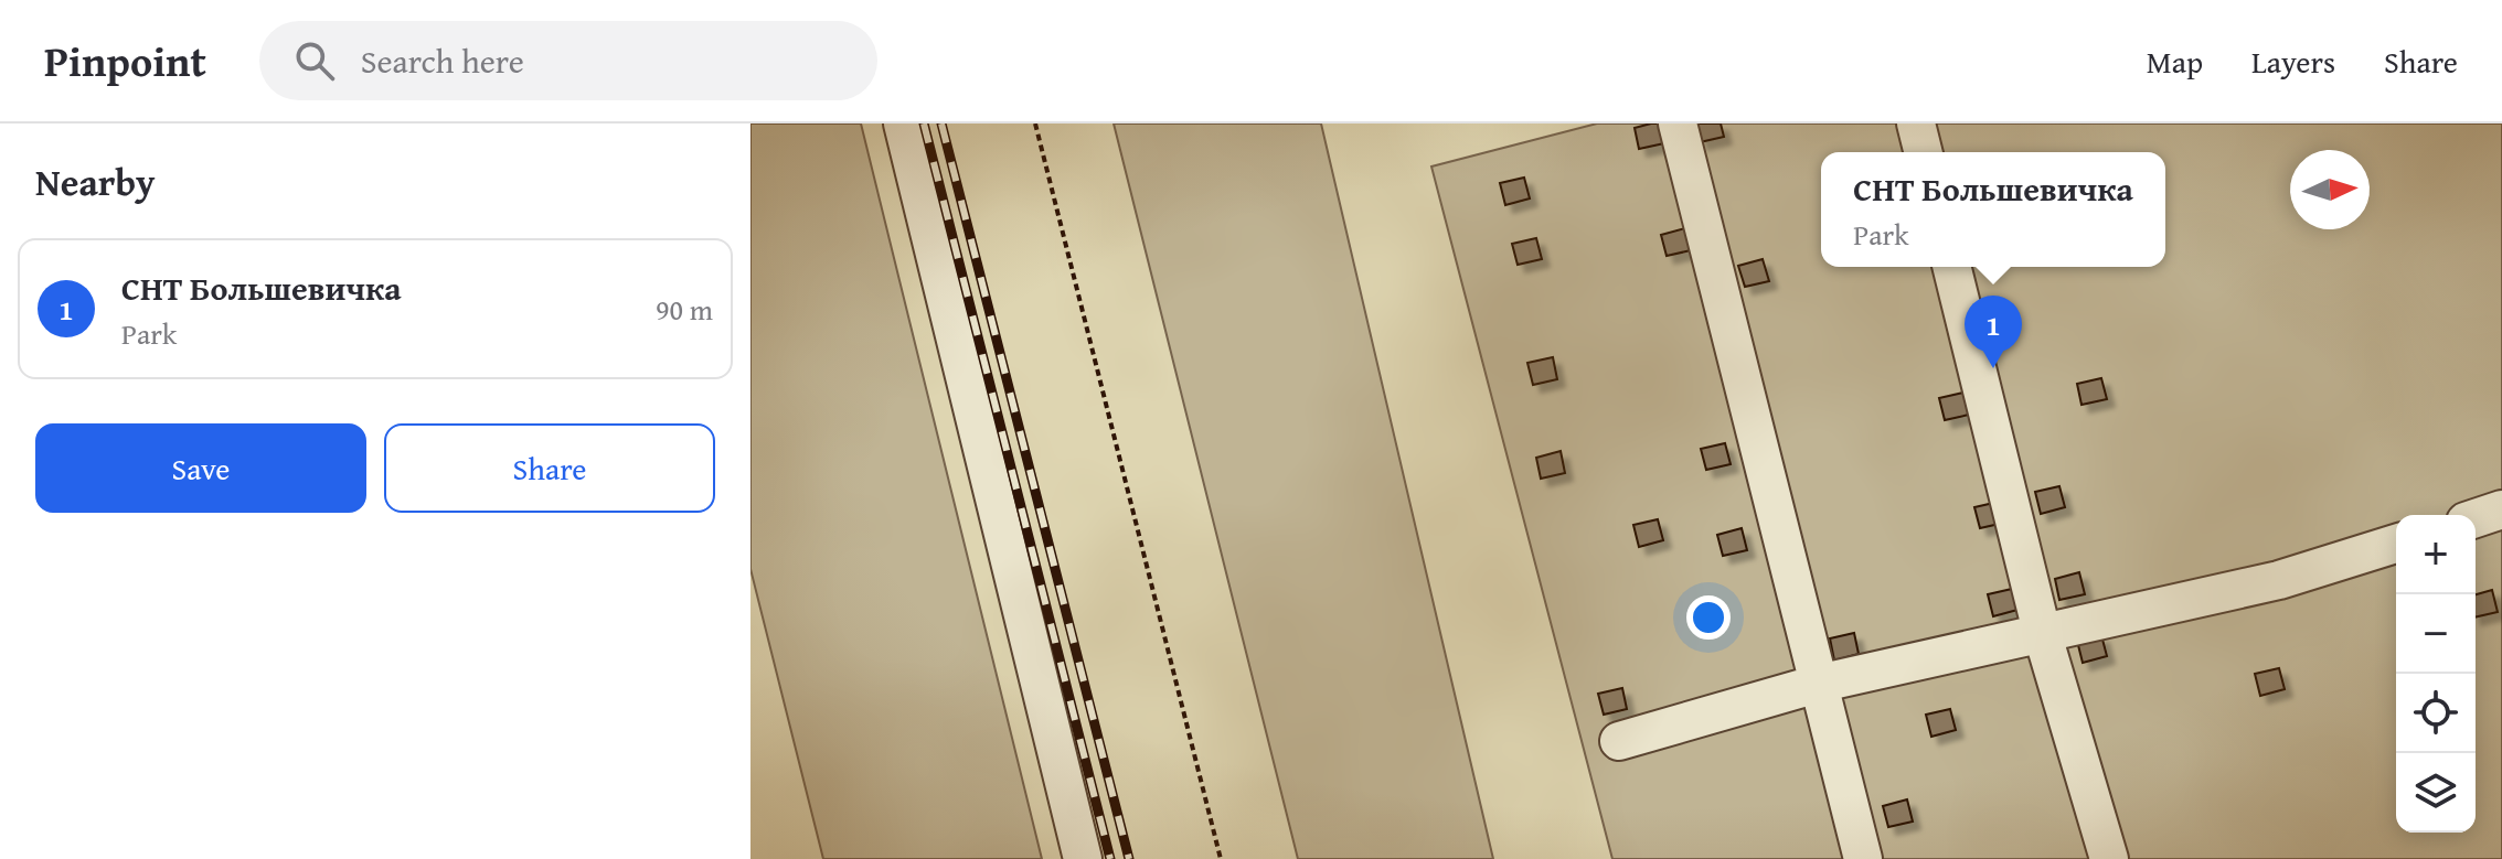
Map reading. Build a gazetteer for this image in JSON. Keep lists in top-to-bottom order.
{
  "north": "right",
  "page": {
    "header": "Pinpoint",
    "search": "Search here",
    "nav": ["Map", "Layers", "Share"],
    "heading": "Nearby",
    "popup": ["СНТ Большевичка", "Park"],
    "list": [
      {
        "mark": "1",
        "name": "СНТ Большевичка",
        "note": "Park",
        "value": "90 m"
      }
    ],
    "pins": "1",
    "buttons": ["Save", "Share"],
    "map_buttons": ["+", "−"]
  }
}
